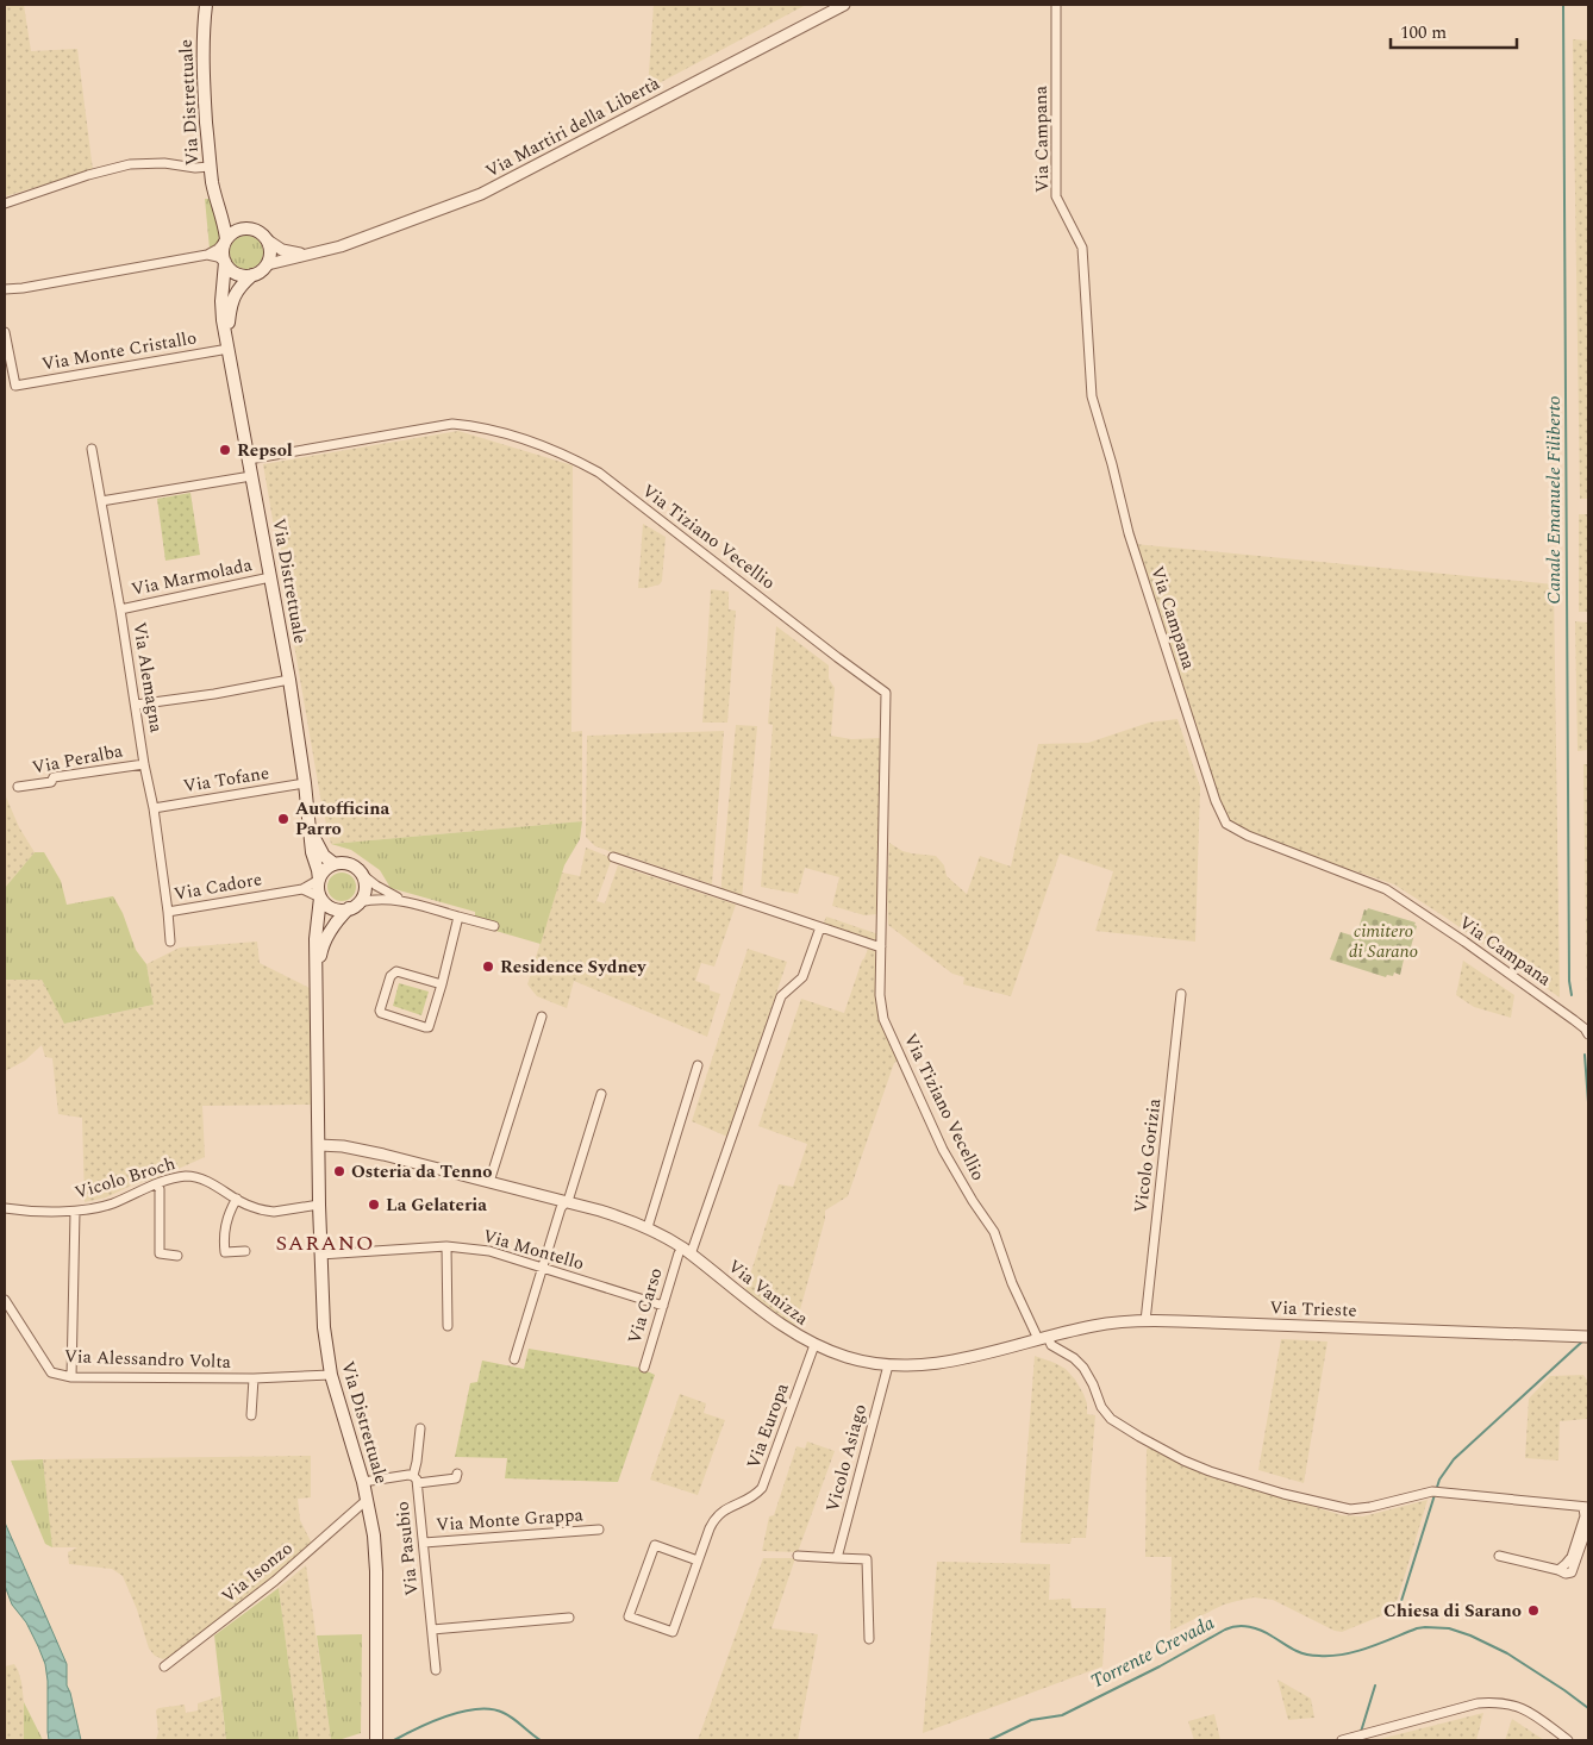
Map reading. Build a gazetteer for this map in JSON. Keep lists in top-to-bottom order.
{
  "streets": {
    "main road": ["Via Distrettuale"],
    "street": [
      "Via Martiri della Libertà",
      "Via Campana",
      "Via Monte Cristallo",
      "Via Tiziano Vecellio",
      "Via Marmolada",
      "Via Alemagna",
      "Via Peralba",
      "Via Tofane",
      "Via Cadore",
      "Vicolo Gorizia",
      "Vicolo Broch",
      "Via Montello",
      "Via Vanizza",
      "Via Carso",
      "Via Trieste",
      "Via Alessandro Volta",
      "Via Europa",
      "Vicolo Asiago",
      "Via Monte Grappa",
      "Via Pasubio",
      "Via Isonzo"
    ]
  },
  "crossings": [
    ["Via Distrettuale", "Via Martiri della Libertà"],
    ["Via Distrettuale", "Via Monte Cristallo"],
    ["Via Distrettuale", "Via Tiziano Vecellio"],
    ["Via Distrettuale", "Via Marmolada"],
    ["Via Distrettuale", "Via Tofane"],
    ["Via Distrettuale", "Via Cadore"],
    ["Via Distrettuale", "Vicolo Broch"],
    ["Via Distrettuale", "Via Montello"],
    ["Via Distrettuale", "Via Vanizza"],
    ["Via Distrettuale", "Via Alessandro Volta"],
    ["Via Distrettuale", "Via Pasubio"],
    ["Via Distrettuale", "Via Isonzo"],
    ["Via Tiziano Vecellio", "Via Vanizza"],
    ["Via Tiziano Vecellio", "Via Trieste"],
    ["Via Marmolada", "Via Alemagna"],
    ["Via Alemagna", "Via Peralba"],
    ["Via Alemagna", "Via Tofane"],
    ["Via Alemagna", "Via Cadore"],
    ["Vicolo Gorizia", "Via Trieste"],
    ["Via Montello", "Via Carso"],
    ["Via Vanizza", "Via Trieste"],
    ["Via Vanizza", "Via Europa"],
    ["Via Vanizza", "Vicolo Asiago"],
    ["Via Monte Grappa", "Via Pasubio"]
  ],
  "districts": ["SARANO"],
  "water": ["Canale Emanuele Filiberto", "Torrente Crevada"],
  "parks": ["cimitero di Sarano"],
  "places": [
    "Repsol",
    "Autofficina Parro",
    "Residence Sydney",
    "Osteria da Tenno",
    "La Gelateria",
    "Chiesa di Sarano"
  ],
  "scale_bar": "100 m"
}
